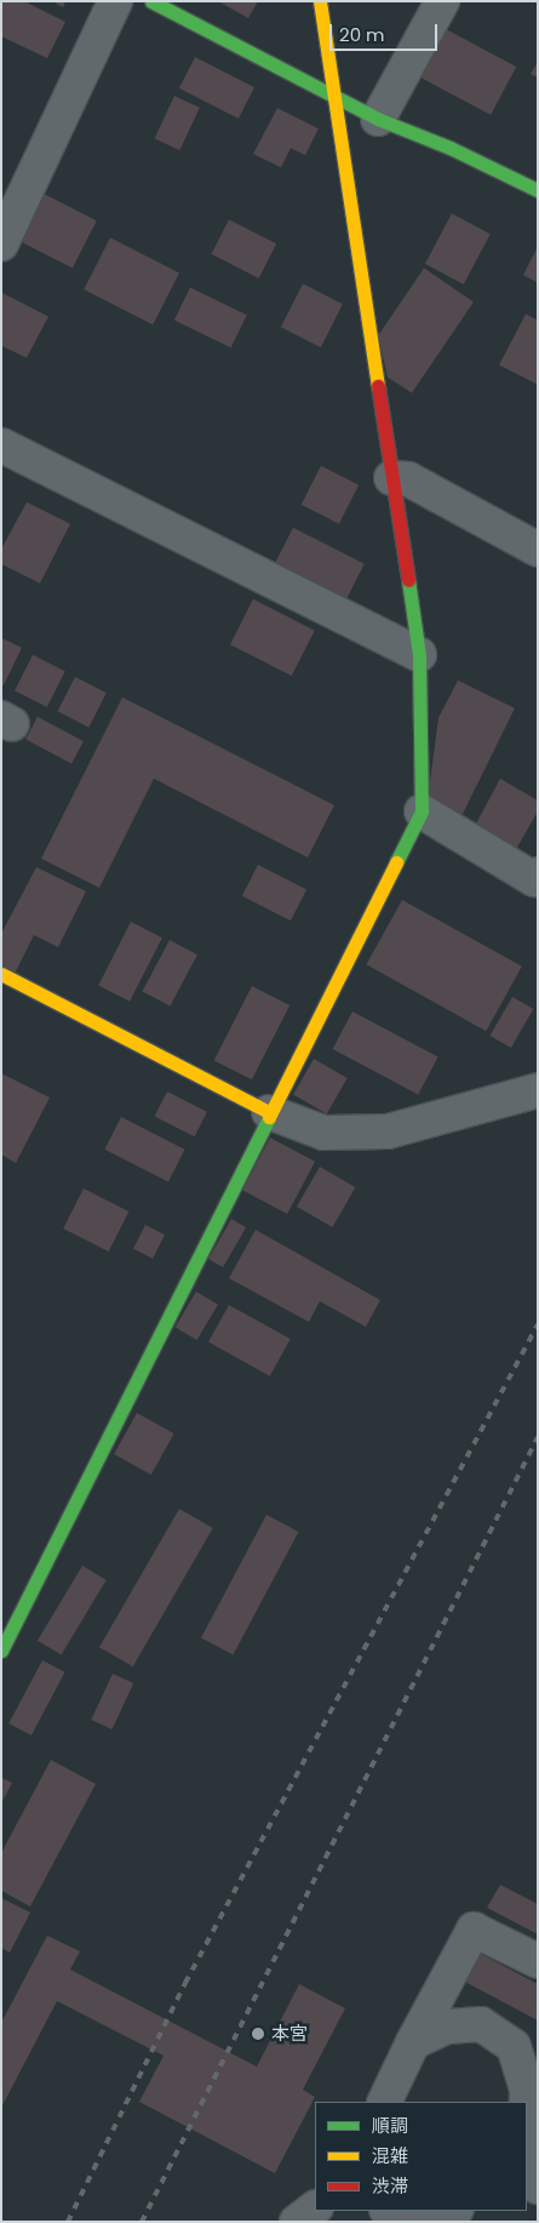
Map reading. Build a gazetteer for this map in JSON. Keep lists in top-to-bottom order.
{
  "places": ["本宮"],
  "legend": ["順調", "混雑", "渋滞"],
  "scale_bar": "20 m"
}
